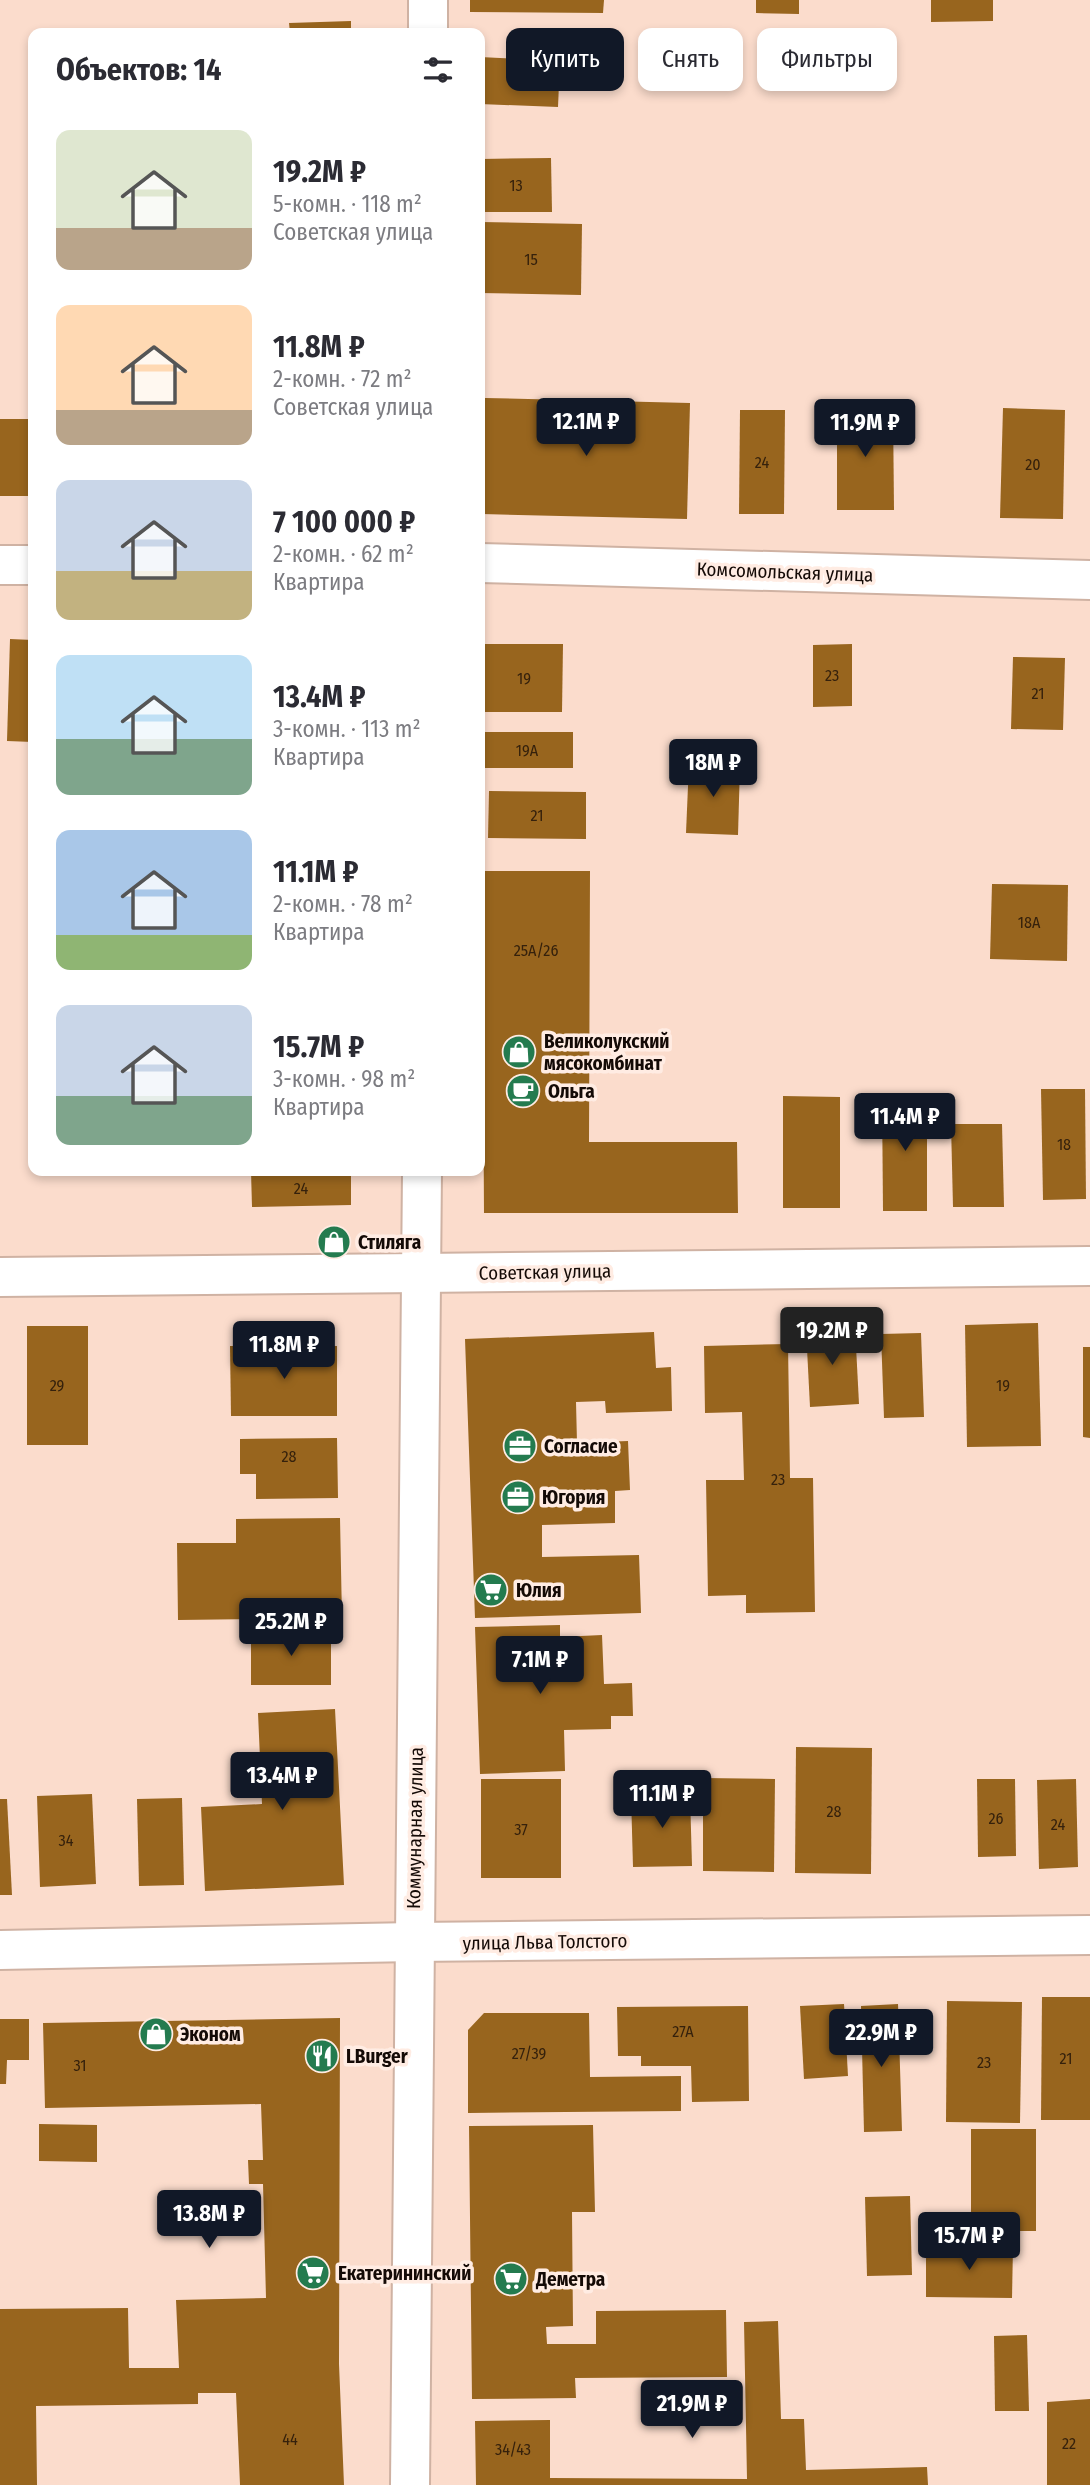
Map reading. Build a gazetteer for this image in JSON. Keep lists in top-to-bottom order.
{
  "streets": {
    "street": [
      "Комсомольская улица",
      "Советская улица",
      "Коммунарная улица",
      "улица Льва Толстого"
    ]
  },
  "crossings": [
    ["Советская улица", "Коммунарная улица"],
    ["Коммунарная улица", "улица Льва Толстого"]
  ],
  "places": {
    "shop": ["Великолукский мясокомбинат", "Стиляга", "Эконом"],
    "cafe": ["Ольга"],
    "office": ["Согласие", "Югория"],
    "supermarket": ["Юлия", "Екатерининский", "Деметра"],
    "restaurant": ["LBurger"]
  },
  "house_numbers": [
    "13",
    "15",
    "24",
    "20",
    "23",
    "19",
    "21",
    "19А",
    "21",
    "18А",
    "25А/26",
    "18",
    "24",
    "29",
    "19",
    "28",
    "23",
    "28",
    "26",
    "24",
    "37",
    "34",
    "27А",
    "27/39",
    "21",
    "23",
    "31",
    "44",
    "22",
    "34/43"
  ],
  "page": {
    "chip": ["Купить", "Снять", "Фильтры"],
    "heading": "Объектов: 14",
    "list": [
      {
        "name": "19.2M ₽",
        "note": "5-комн. · 118 m² · Советская улица"
      },
      {
        "name": "11.8M ₽",
        "note": "2-комн. · 72 m² · Советская улица"
      },
      {
        "name": "7 100 000 ₽",
        "note": "2-комн. · 62 m² · Квартира"
      },
      {
        "name": "13.4M ₽",
        "note": "3-комн. · 113 m² · Квартира"
      },
      {
        "name": "11.1M ₽",
        "note": "2-комн. · 78 m² · Квартира"
      },
      {
        "name": "15.7M ₽",
        "note": "3-комн. · 98 m² · Квартира"
      }
    ],
    "price": [
      "12.1M ₽",
      "11.9M ₽",
      "18M ₽",
      "11.4M ₽",
      "19.2M ₽",
      "11.8M ₽",
      "25.2M ₽",
      "7.1M ₽",
      "13.4M ₽",
      "11.1M ₽",
      "22.9M ₽",
      "13.8M ₽",
      "15.7M ₽",
      "21.9M ₽"
    ]
  }
}
